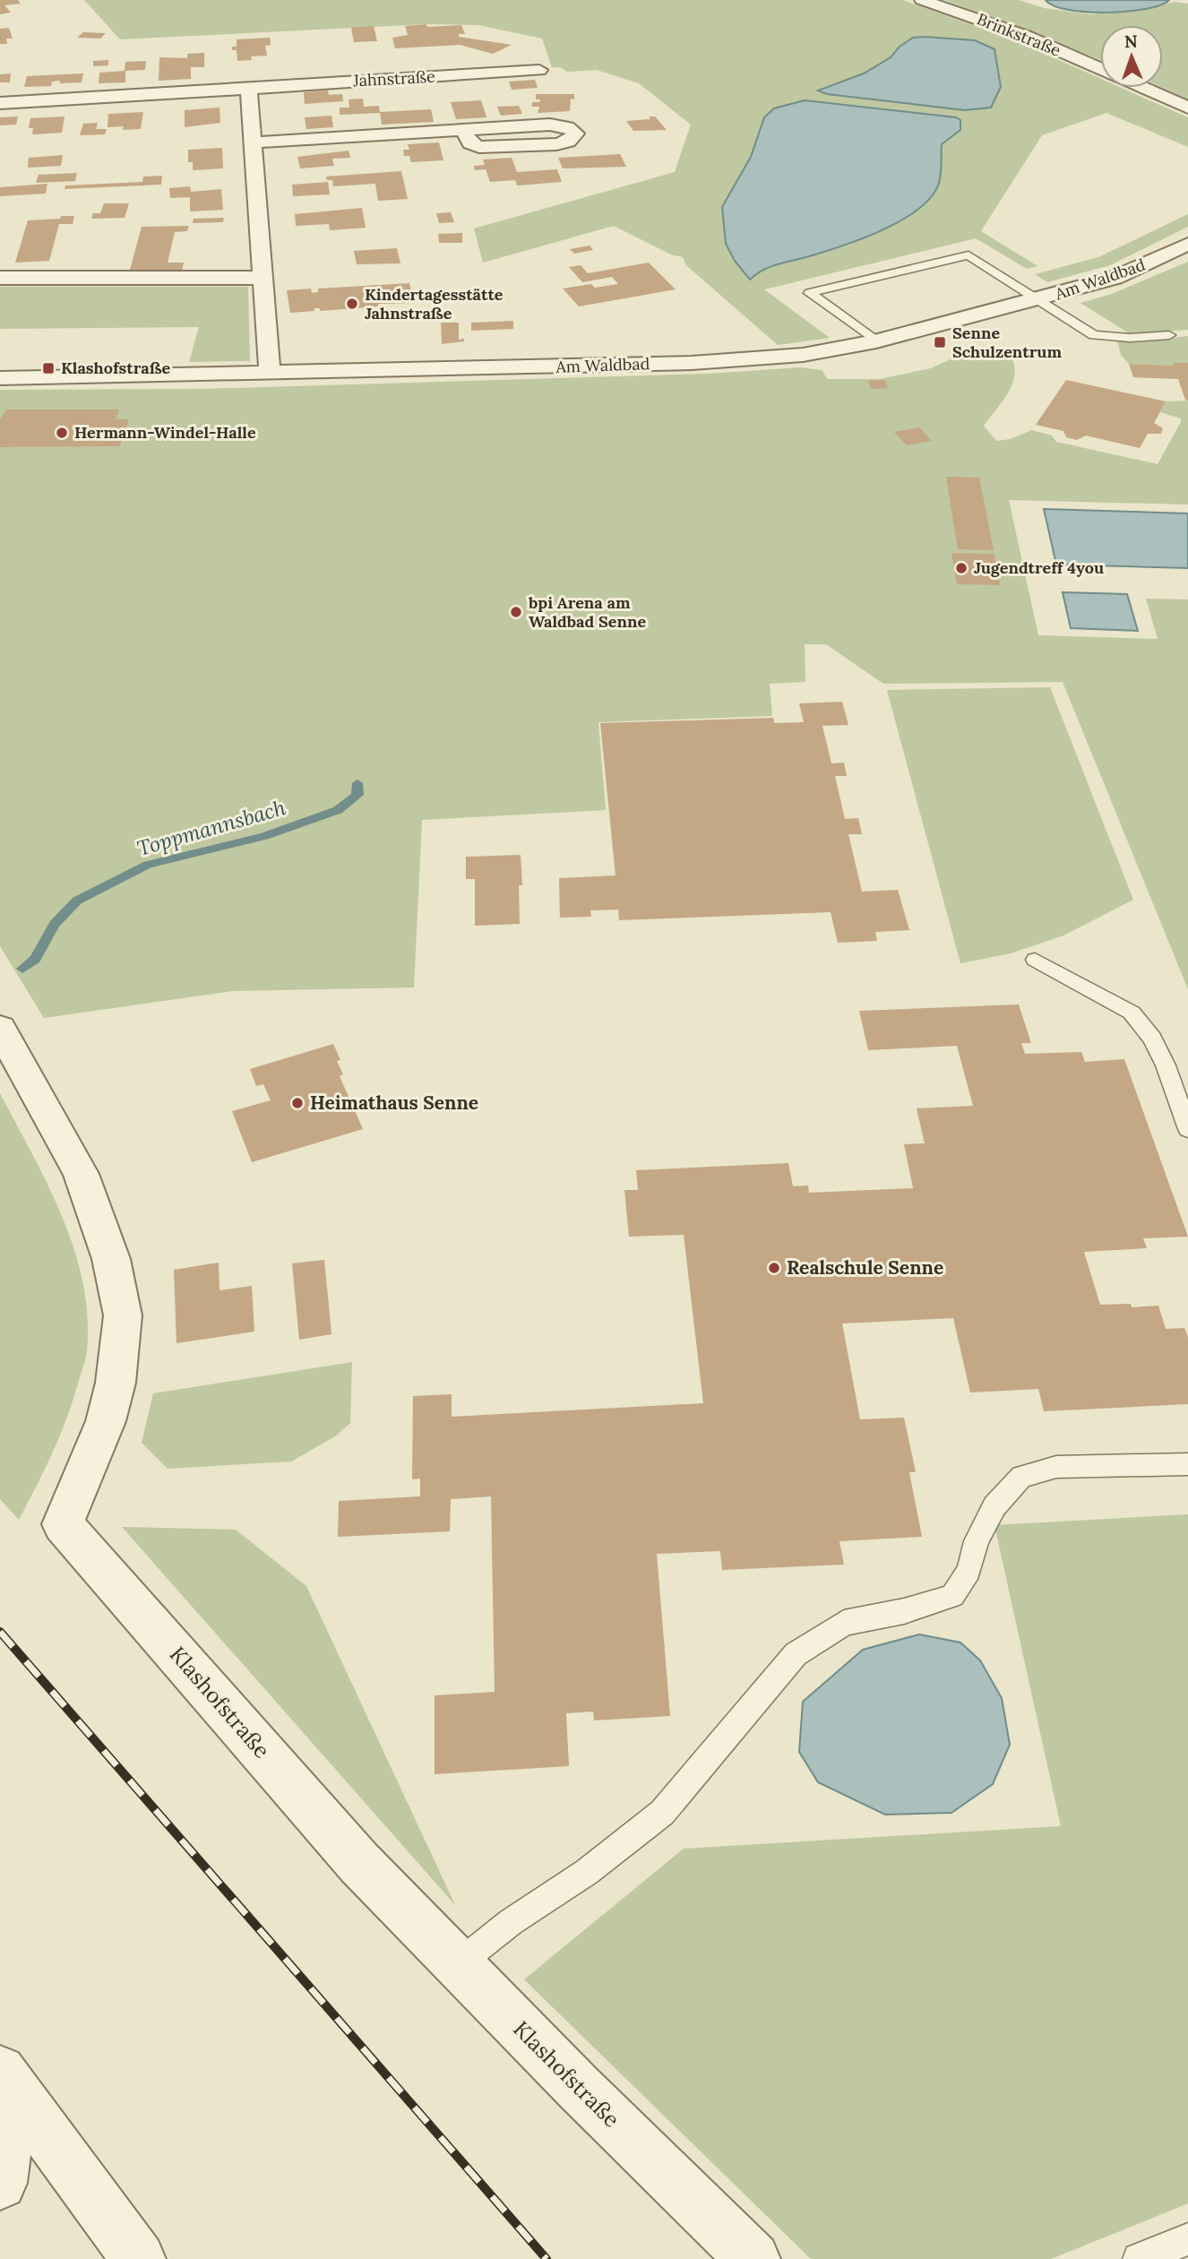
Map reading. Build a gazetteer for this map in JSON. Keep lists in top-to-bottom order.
{
  "streets": {
    "street": [
      "Brinkstraße",
      "Jahnstraße",
      "Am Waldbad",
      "Klashofstraße"
    ]
  },
  "water": ["Toppmannsbach"],
  "places": {
    "other": [
      "Kindertagesstätte Jahnstraße",
      "Hermann-Windel-Halle",
      "Jugendtreff 4you",
      "bpi Arena am Waldbad Senne",
      "Heimathaus Senne",
      "Realschule Senne"
    ],
    "transit": ["Senne Schulzentrum", "Klashofstraße"]
  },
  "north": "top"
}
